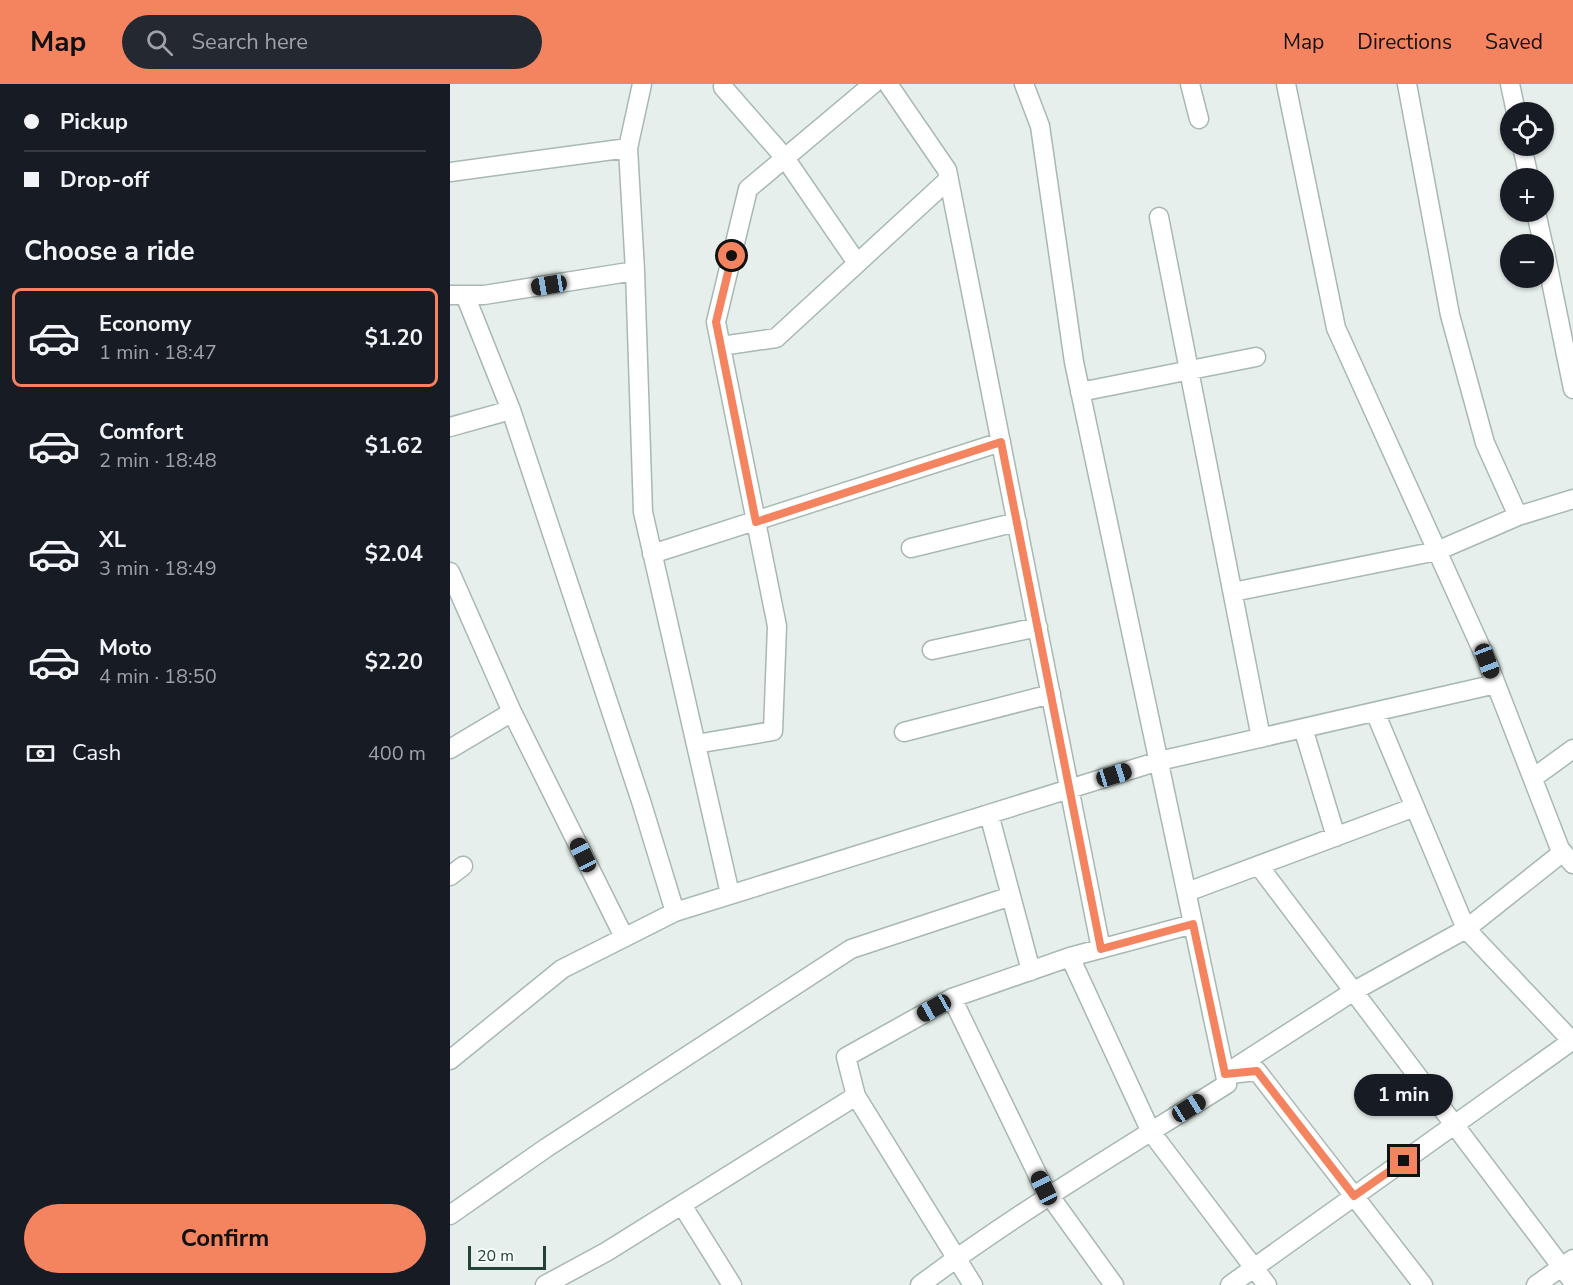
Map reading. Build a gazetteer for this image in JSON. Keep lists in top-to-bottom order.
{
  "scale_bar": "20 m",
  "page": {
    "header": "Map",
    "search": "Search here",
    "nav": ["Map", "Directions", "Saved"],
    "banner": ["Pickup", "Drop-off"],
    "map_buttons": ["+", "−"],
    "heading": "Choose a ride",
    "list": [
      {
        "name": "Economy",
        "note": "1 min · 18:47",
        "value": "$1.20"
      },
      {
        "name": "Comfort",
        "note": "2 min · 18:48",
        "value": "$1.62"
      },
      {
        "name": "XL",
        "note": "3 min · 18:49",
        "value": "$2.04"
      },
      {
        "name": "Moto",
        "note": "4 min · 18:50",
        "value": "$2.20"
      }
    ],
    "pay": ["Cash", "400 m"],
    "bubble": "1 min",
    "buttons": "Confirm",
    "scale": "20 m"
  }
}
